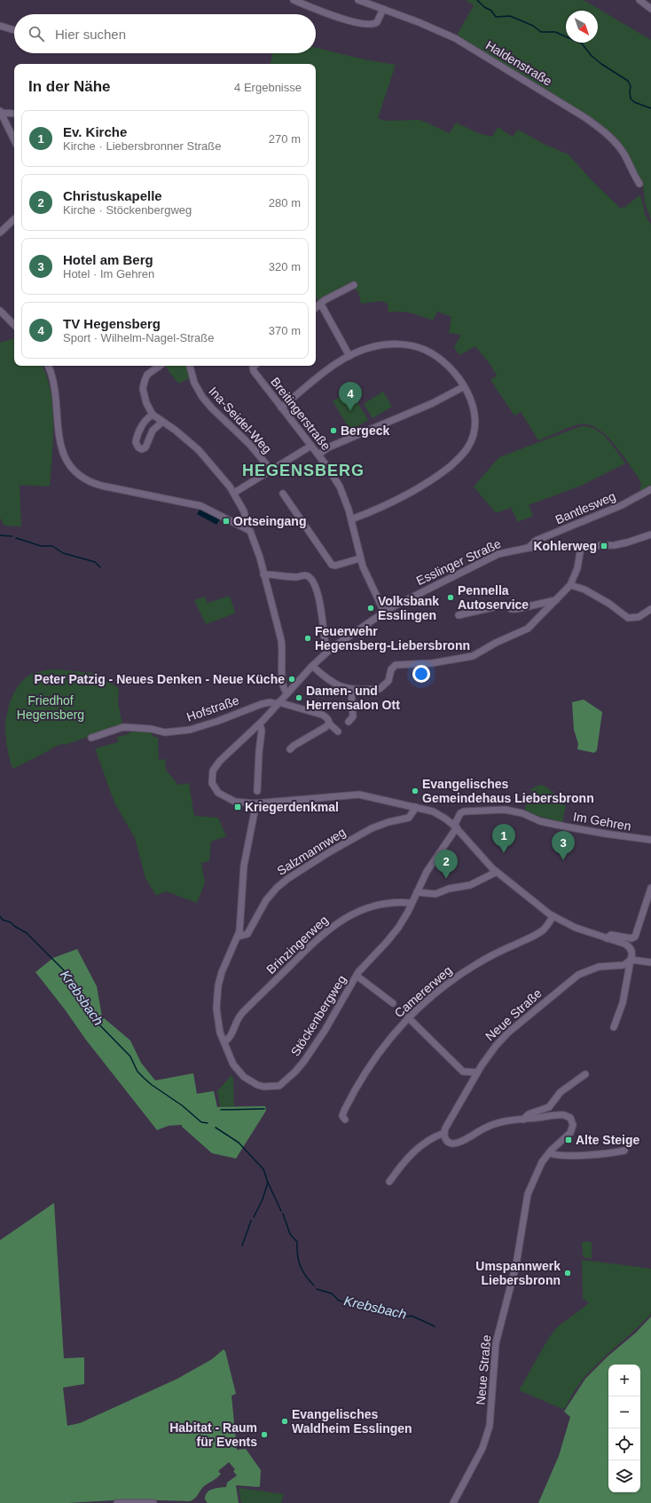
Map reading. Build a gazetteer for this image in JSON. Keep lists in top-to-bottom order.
{
  "streets": {
    "street": [
      "Haldenstraße",
      "Breitingerstraße",
      "Ina-Seidel-Weg",
      "Bantlesweg",
      "Esslinger Straße",
      "Hofstraße",
      "Im Gehren",
      "Salzmannweg",
      "Brinzingerweg",
      "Camererweg",
      "Neue Straße",
      "Stöckenbergweg"
    ]
  },
  "crossings": [
    ["Breitingerstraße", "Esslinger Straße"],
    ["Bantlesweg", "Esslinger Straße"],
    ["Esslinger Straße", "Hofstraße"],
    ["Esslinger Straße", "Im Gehren"],
    ["Esslinger Straße", "Salzmannweg"],
    ["Esslinger Straße", "Stöckenbergweg"],
    ["Im Gehren", "Stöckenbergweg"],
    ["Salzmannweg", "Stöckenbergweg"],
    ["Brinzingerweg", "Stöckenbergweg"]
  ],
  "districts": ["HEGENSBERG"],
  "water": ["Krebsbach"],
  "parks": ["Friedhof Hegensberg"],
  "places": {
    "other": [
      "Bergeck",
      "Pennella Autoservice",
      "Volksbank Esslingen",
      "Feuerwehr Hegensberg-Liebersbronn",
      "Peter Patzig - Neues Denken - Neue Küche",
      "Damen- und Herrensalon Ott",
      "Evangelisches Gemeindehaus Liebersbronn",
      "Umspannwerk Liebersbronn",
      "Evangelisches Waldheim Esslingen",
      "Habitat - Raum für Events"
    ],
    "transit": [
      "Ortseingang",
      "Kohlerweg",
      "Kriegerdenkmal",
      "Alte Steige"
    ]
  },
  "north": "bottom right",
  "page": {
    "search": "Hier suchen",
    "heading": ["In der Nähe", "4 Ergebnisse"],
    "list": [
      {
        "mark": "1",
        "name": "Ev. Kirche",
        "note": "Kirche · Liebersbronner Straße",
        "value": "270 m"
      },
      {
        "mark": "2",
        "name": "Christuskapelle",
        "note": "Kirche · Stöckenbergweg",
        "value": "280 m"
      },
      {
        "mark": "3",
        "name": "Hotel am Berg",
        "note": "Hotel · Im Gehren",
        "value": "320 m"
      },
      {
        "mark": "4",
        "name": "TV Hegensberg",
        "note": "Sport · Wilhelm-Nagel-Straße",
        "value": "370 m"
      }
    ],
    "pins": [
      "4",
      "1",
      "3",
      "2"
    ],
    "map_buttons": ["+", "−"]
  }
}
